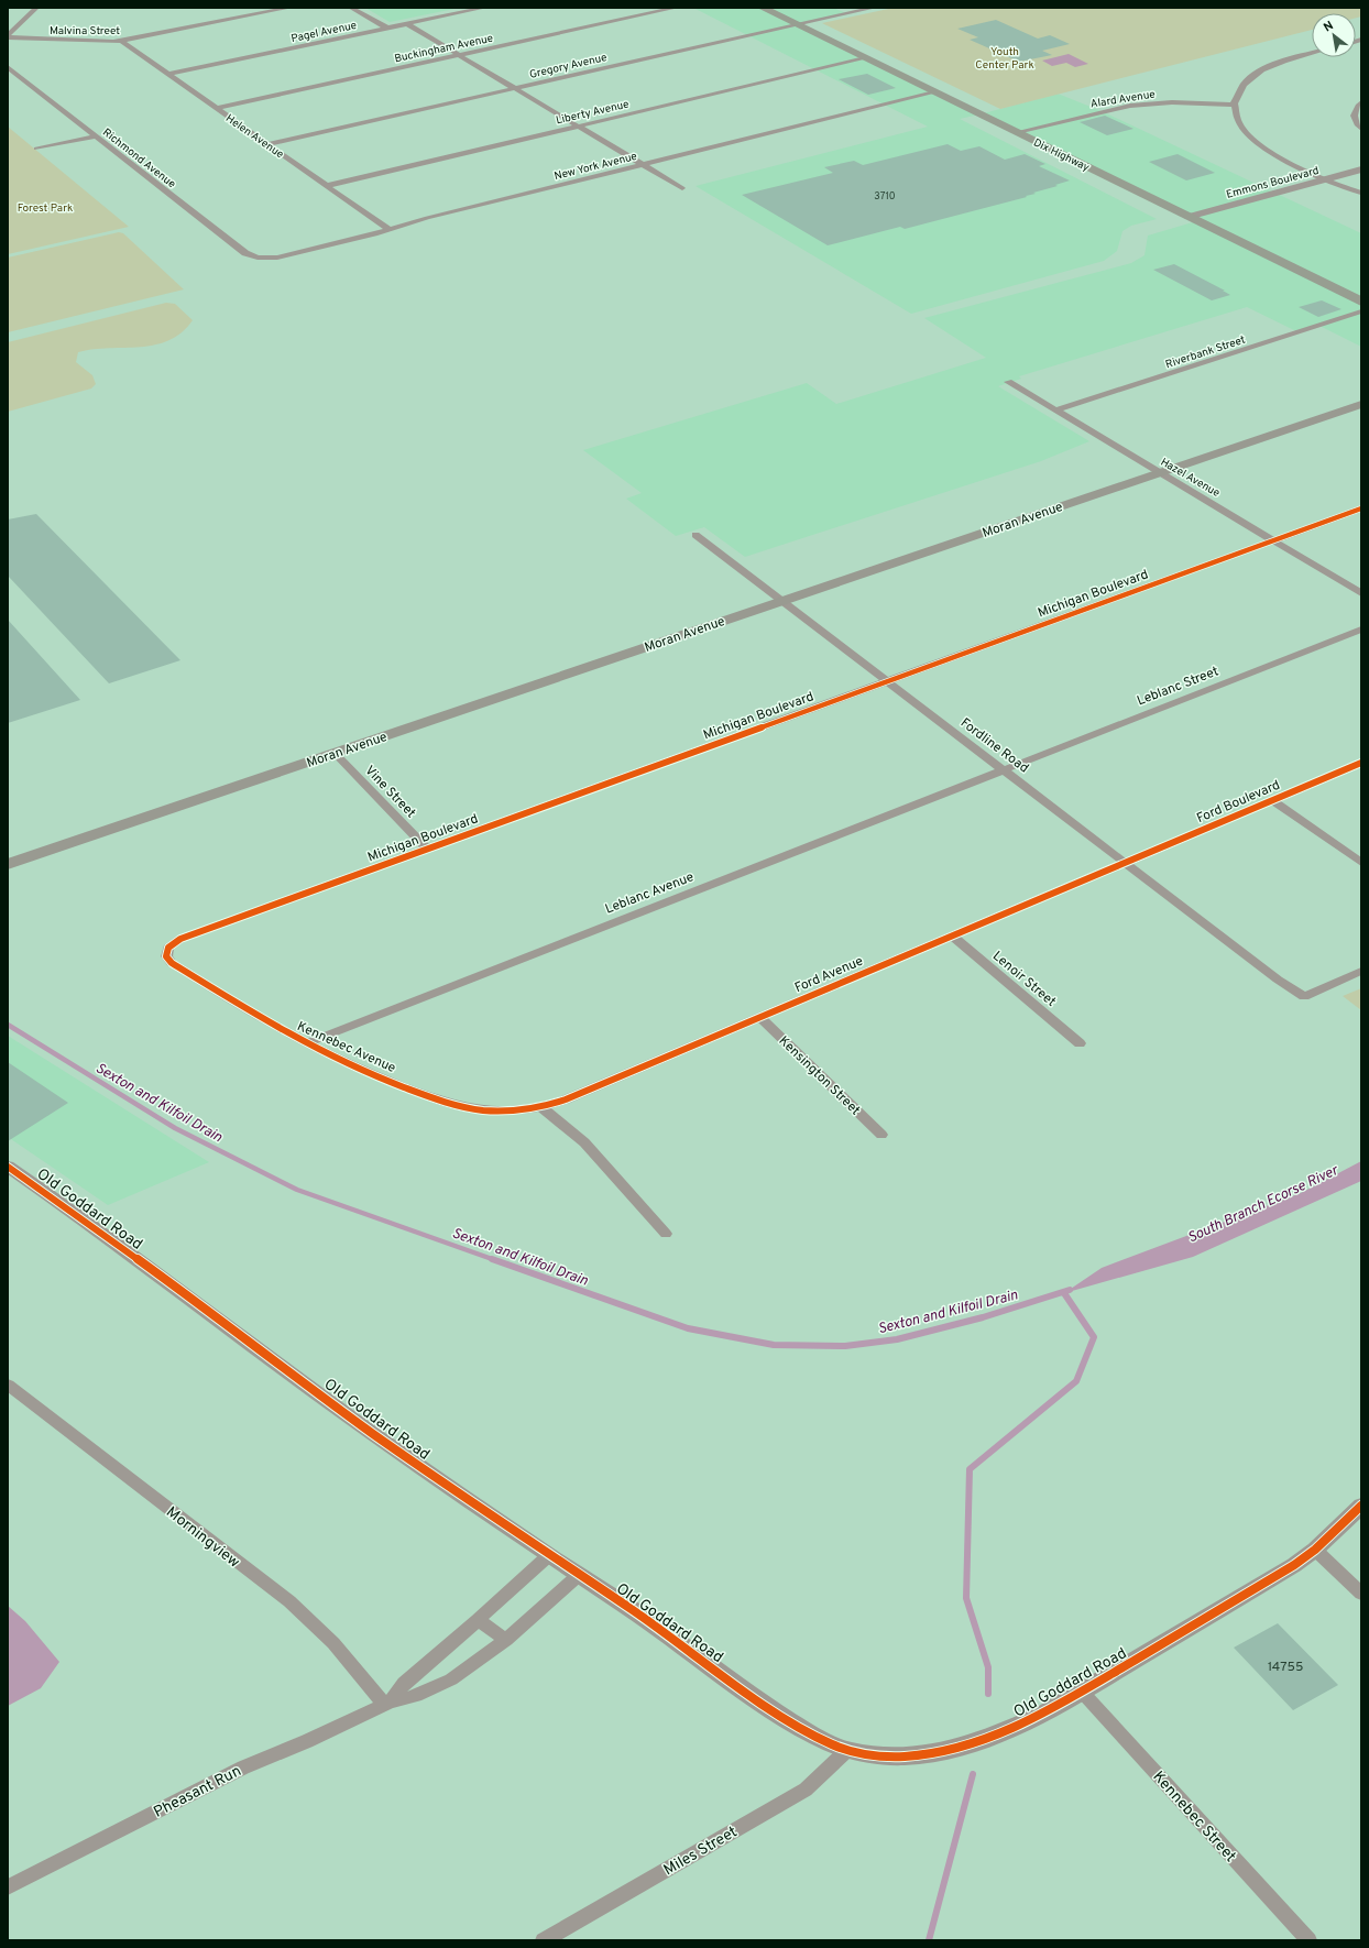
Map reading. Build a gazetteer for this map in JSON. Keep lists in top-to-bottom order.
{
  "streets": {
    "main road": ["Dix Highway", "Moran Avenue"],
    "street": [
      "Malvina Street",
      "Pagel Avenue",
      "Buckingham Avenue",
      "Gregory Avenue",
      "Alard Avenue",
      "Liberty Avenue",
      "Helen Avenue",
      "Richmond Avenue",
      "New York Avenue",
      "Emmons Boulevard",
      "Riverbank Street",
      "Hazel Avenue",
      "Michigan Boulevard",
      "Leblanc Street",
      "Fordline Road",
      "Vine Street",
      "Ford Boulevard",
      "Leblanc Avenue",
      "Ford Avenue",
      "Lenoir Street",
      "Kennebec Avenue",
      "Kensington Street",
      "Old Goddard Road",
      "Morningview",
      "Pheasant Run",
      "Kennebec Street",
      "Miles Street"
    ]
  },
  "crossings": [
    ["Malvina Street", "Helen Avenue"],
    ["Pagel Avenue", "Helen Avenue"],
    ["Buckingham Avenue", "Helen Avenue"],
    ["Gregory Avenue", "Helen Avenue"],
    ["Gregory Avenue", "Dix Highway"],
    ["Alard Avenue", "Dix Highway"],
    ["Liberty Avenue", "Helen Avenue"],
    ["Liberty Avenue", "Dix Highway"],
    ["Helen Avenue", "New York Avenue"],
    ["Dix Highway", "New York Avenue"],
    ["Dix Highway", "Emmons Boulevard"],
    ["Richmond Avenue", "New York Avenue"],
    ["Riverbank Street", "Hazel Avenue"],
    ["Hazel Avenue", "Moran Avenue"],
    ["Hazel Avenue", "Michigan Boulevard"],
    ["Moran Avenue", "Fordline Road"],
    ["Moran Avenue", "Vine Street"],
    ["Michigan Boulevard", "Fordline Road"],
    ["Michigan Boulevard", "Vine Street"],
    ["Michigan Boulevard", "Kennebec Avenue"],
    ["Leblanc Street", "Fordline Road"],
    ["Leblanc Street", "Leblanc Avenue"],
    ["Fordline Road", "Ford Boulevard"],
    ["Fordline Road", "Leblanc Avenue"],
    ["Fordline Road", "Ford Avenue"],
    ["Ford Boulevard", "Ford Avenue"],
    ["Leblanc Avenue", "Kennebec Avenue"],
    ["Ford Avenue", "Lenoir Street"],
    ["Ford Avenue", "Kennebec Avenue"],
    ["Ford Avenue", "Kensington Street"],
    ["Old Goddard Road", "Pheasant Run"],
    ["Old Goddard Road", "Kennebec Street"],
    ["Old Goddard Road", "Miles Street"],
    ["Morningview", "Pheasant Run"]
  ],
  "water": ["Sexton and Kilfoil Drain", "South Branch Ecorse River"],
  "parks": ["Youth Center Park", "Forest Park"],
  "house_numbers": ["3710", "14755"],
  "north": "top left"
}
